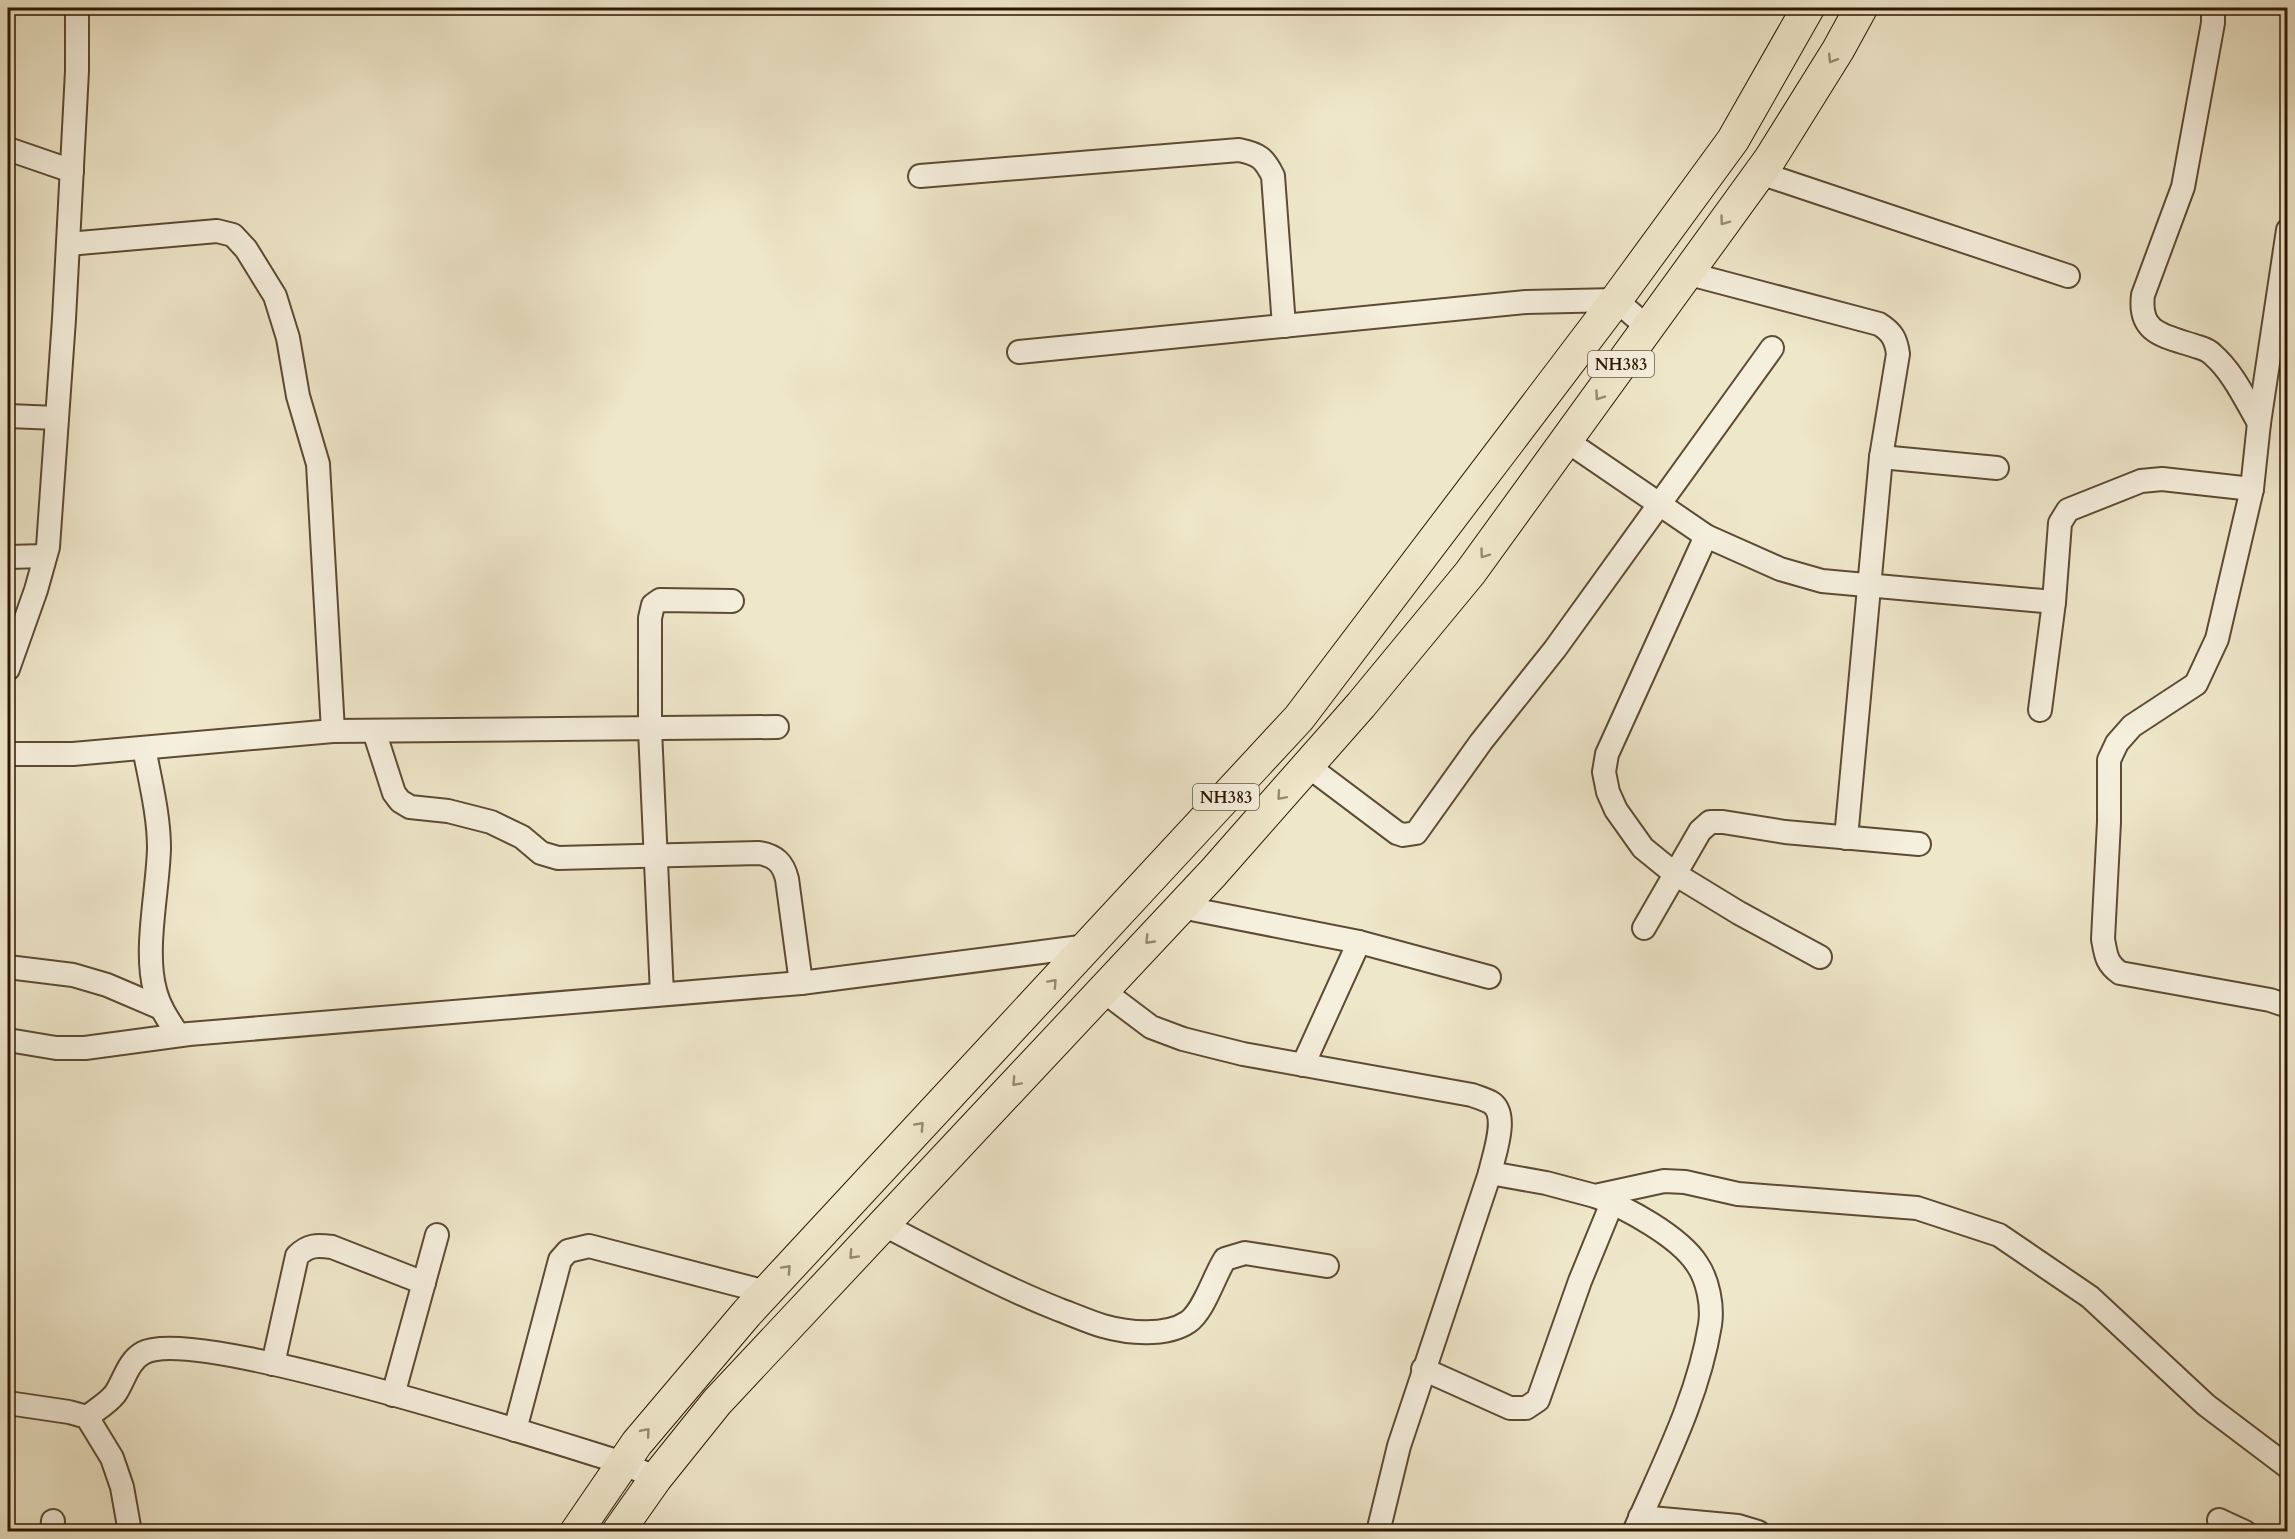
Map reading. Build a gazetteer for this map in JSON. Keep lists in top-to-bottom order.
{
  "streets": {
    "highway": ["NH383"]
  }
}
